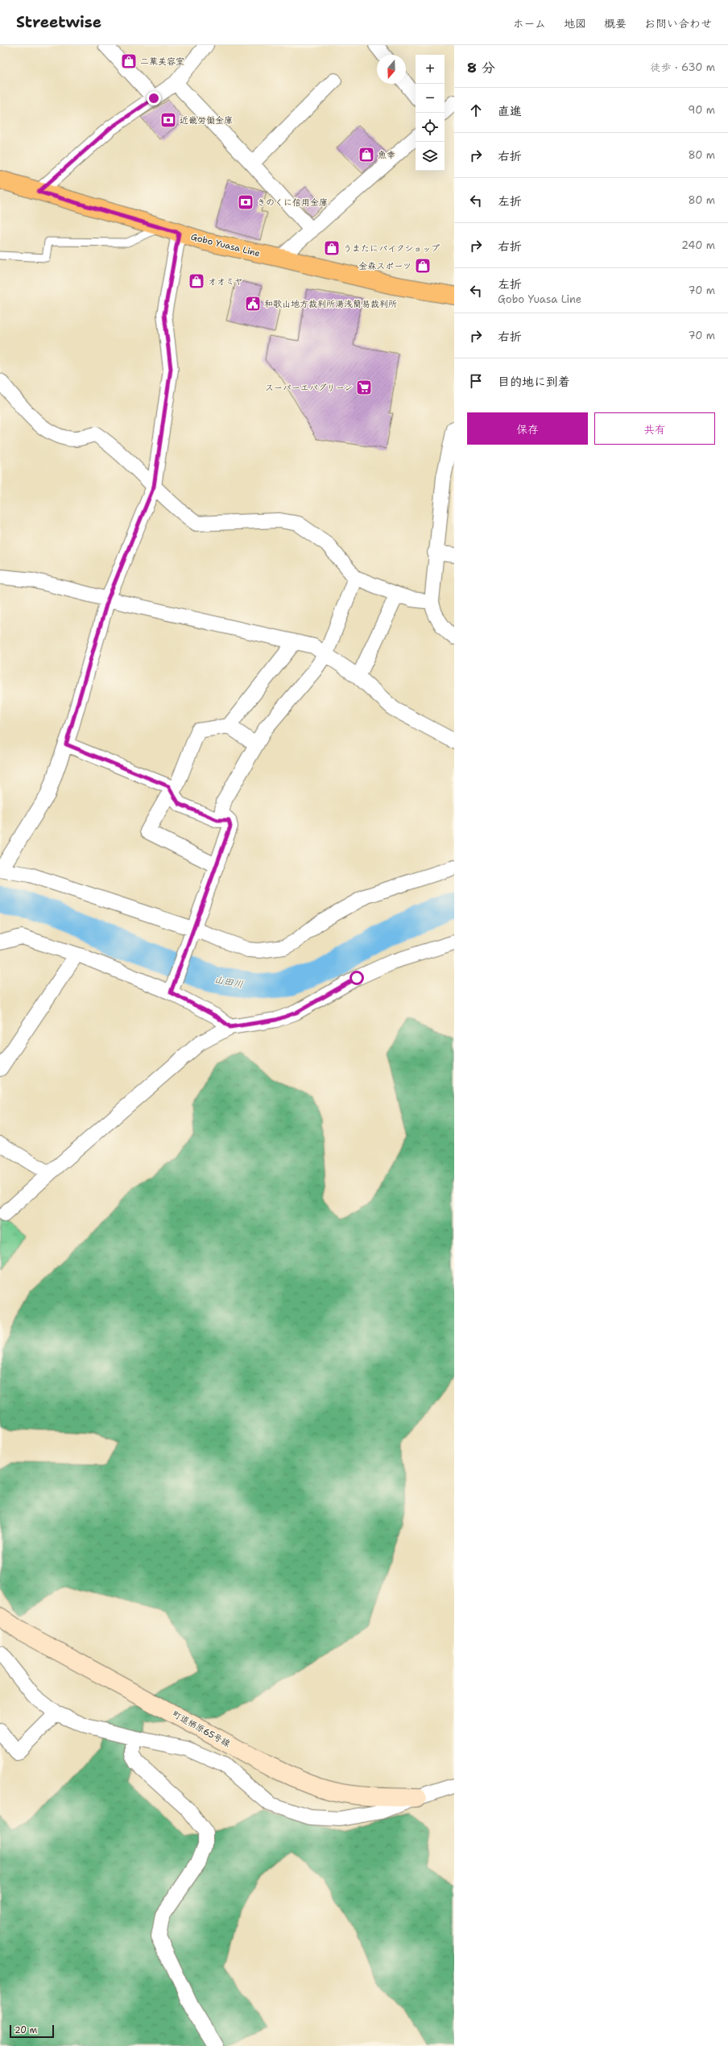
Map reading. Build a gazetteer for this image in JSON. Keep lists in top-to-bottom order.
{
  "streets": {
    "main road": ["Gobo Yuasa Line"],
    "street": ["町道栖原65号線"]
  },
  "water": ["山田川"],
  "places": {
    "shop": [
      "二葉美容室",
      "魚幸",
      "うまたにバイクショップ",
      "金森スポーツ",
      "オオミヤ"
    ],
    "bank": ["近畿労働金庫", "きのくに信用金庫"],
    "public building": ["和歌山地方裁判所湯浅簡易裁判所"],
    "supermarket": ["スーパーエバグリーン"]
  },
  "scale_bar": "20 m",
  "north": "bottom",
  "page": {
    "header": "Streetwise",
    "nav": [
      "ホーム",
      "地図",
      "概要",
      "お問い合わせ"
    ],
    "heading": ["8 分", "徒歩 · 630 m"],
    "map_buttons": ["+", "−"],
    "list": [
      ["直進", "90 m"],
      ["右折", "80 m"],
      ["左折", "80 m"],
      ["右折", "240 m"],
      ["左折", "Gobo Yuasa Line", "70 m"],
      ["右折", "70 m"],
      "目的地に到着"
    ],
    "buttons": ["保存", "共有"],
    "scale": "20 m"
  }
}
